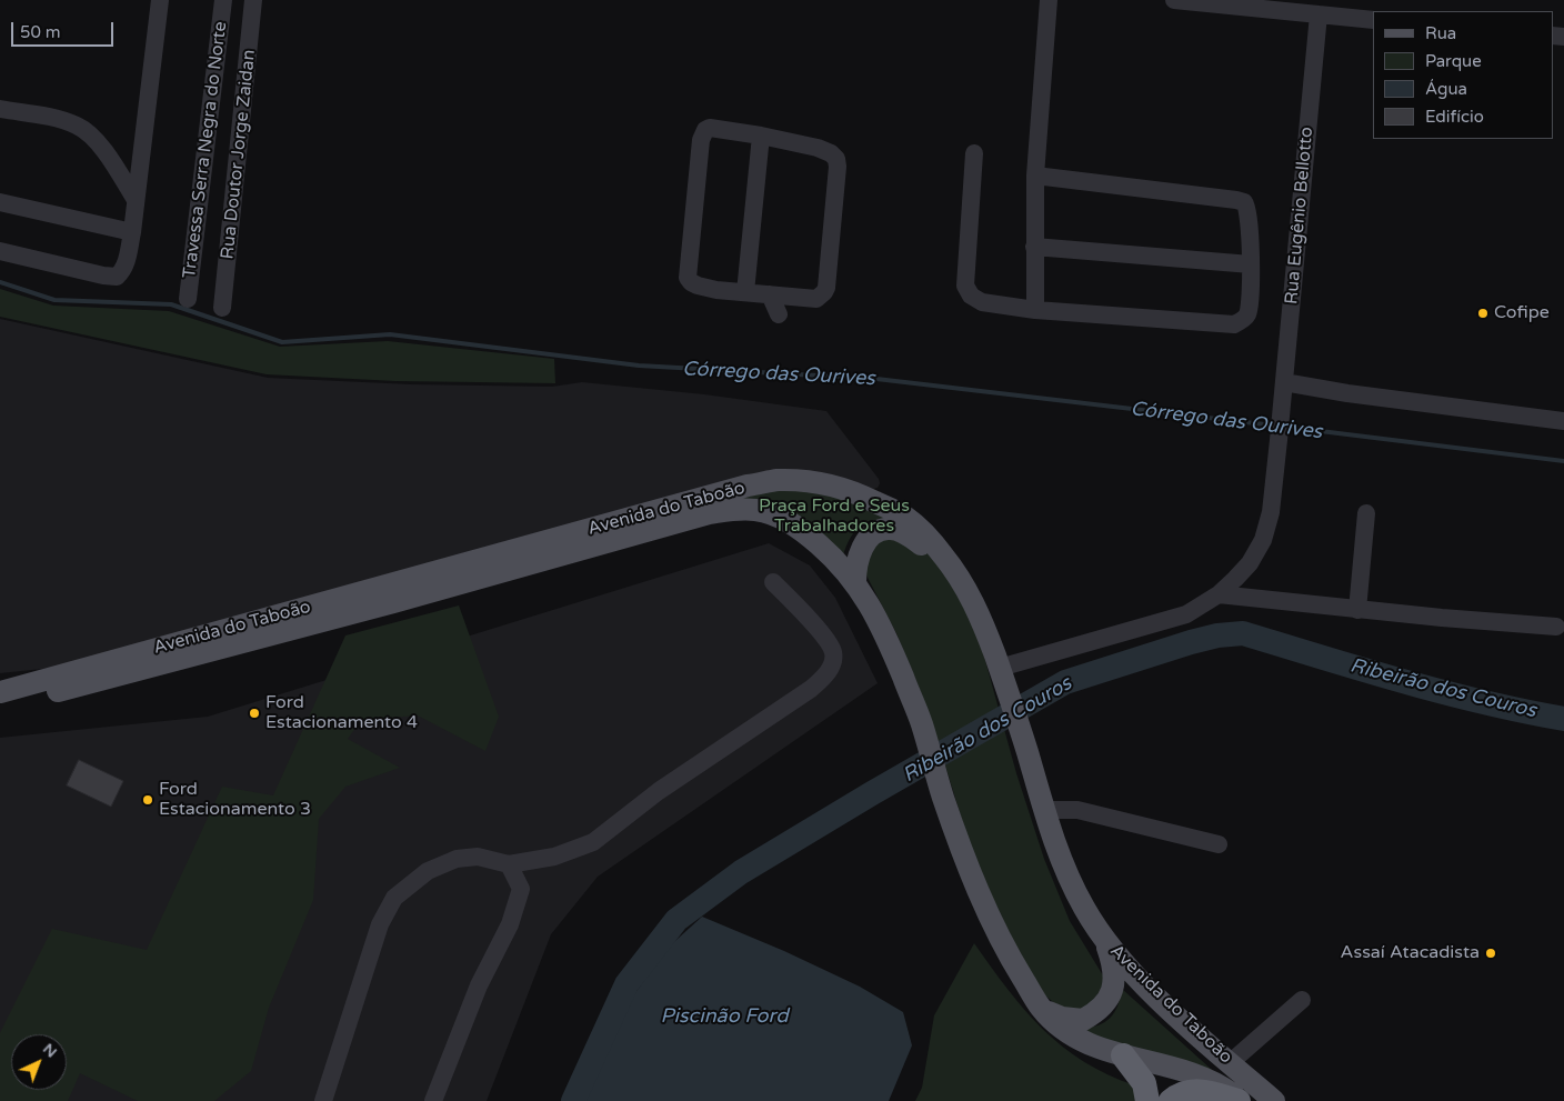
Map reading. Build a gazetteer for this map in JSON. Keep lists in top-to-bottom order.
{
  "streets": {
    "main road": ["Avenida do Taboão"],
    "street": ["Travessa Serra Negra do Norte", "Rua Doutor Jorge Zaidan", "Rua Eugênio Bellotto"]
  },
  "crossings": [
    ["Rua Eugênio Bellotto", "Avenida do Taboão"]
  ],
  "water": ["Córrego das Ourives", "Ribeirão dos Couros", "Piscinão Ford"],
  "parks": ["Praça Ford e Seus Trabalhadores"],
  "places": [
    "Cofipe",
    "Ford Estacionamento 4",
    "Ford Estacionamento 3",
    "Assaí Atacadista"
  ],
  "legend": [
    "Rua",
    "Parque",
    "Água",
    "Edifício"
  ],
  "scale_bar": "50 m",
  "north": "top right"
}
